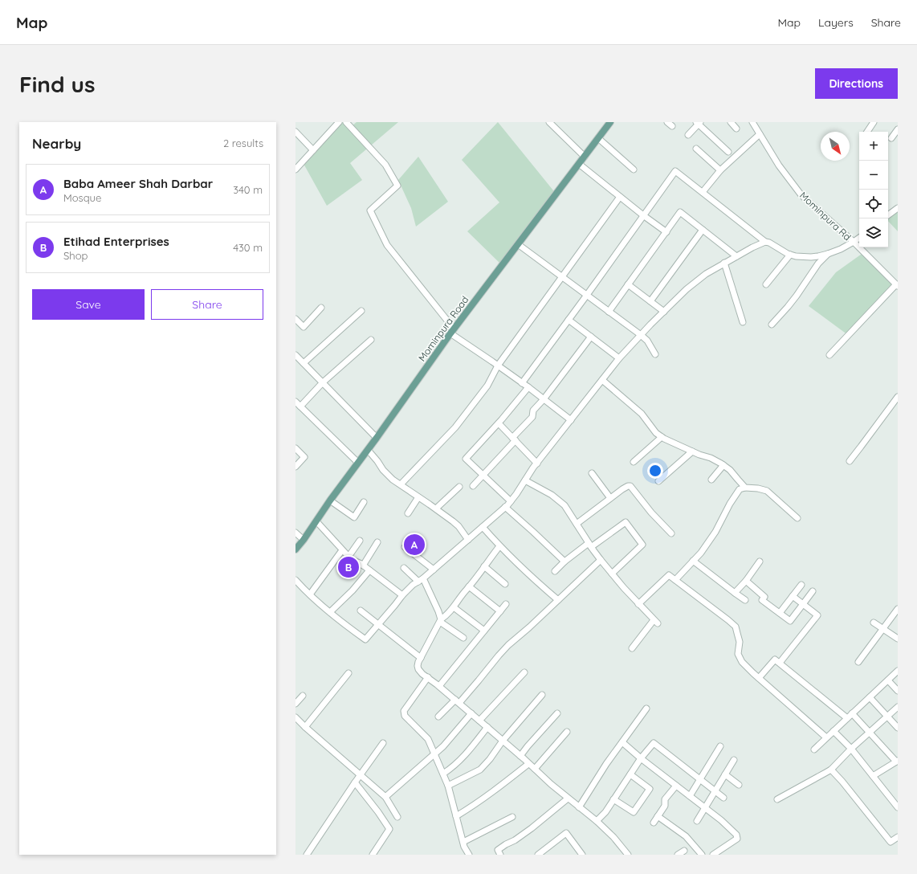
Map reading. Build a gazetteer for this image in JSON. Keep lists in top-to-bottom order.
{
  "streets": {
    "main road": ["Mominpura Road"],
    "street": ["Mominpura Rd"]
  },
  "north": "bottom right",
  "page": {
    "header": "Map",
    "nav": ["Map", "Layers", "Share"],
    "buttons": [
      "Directions",
      ["Save", "Share"]
    ],
    "title": "Find us",
    "heading": ["Nearby", "2 results"],
    "map_buttons": ["+", "−"],
    "list": [
      {
        "mark": "A",
        "name": "Baba Ameer Shah Darbar",
        "note": "Mosque",
        "value": "340 m"
      },
      {
        "mark": "B",
        "name": "Etihad Enterprises",
        "note": "Shop",
        "value": "430 m"
      }
    ],
    "pins": ["A", "B"]
  }
}
